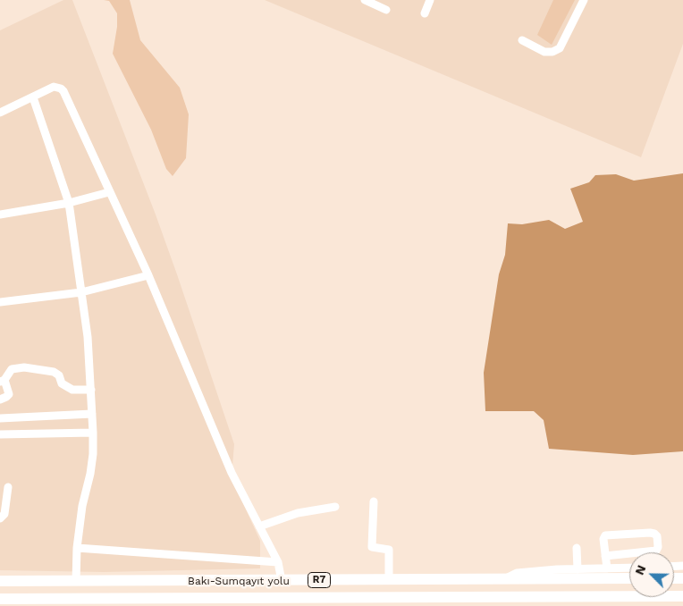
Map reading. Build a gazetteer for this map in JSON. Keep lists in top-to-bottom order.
{
  "streets": {
    "highway": ["R7", "Bakı-Sumqayıt yolu"]
  },
  "north": "top left"
}
